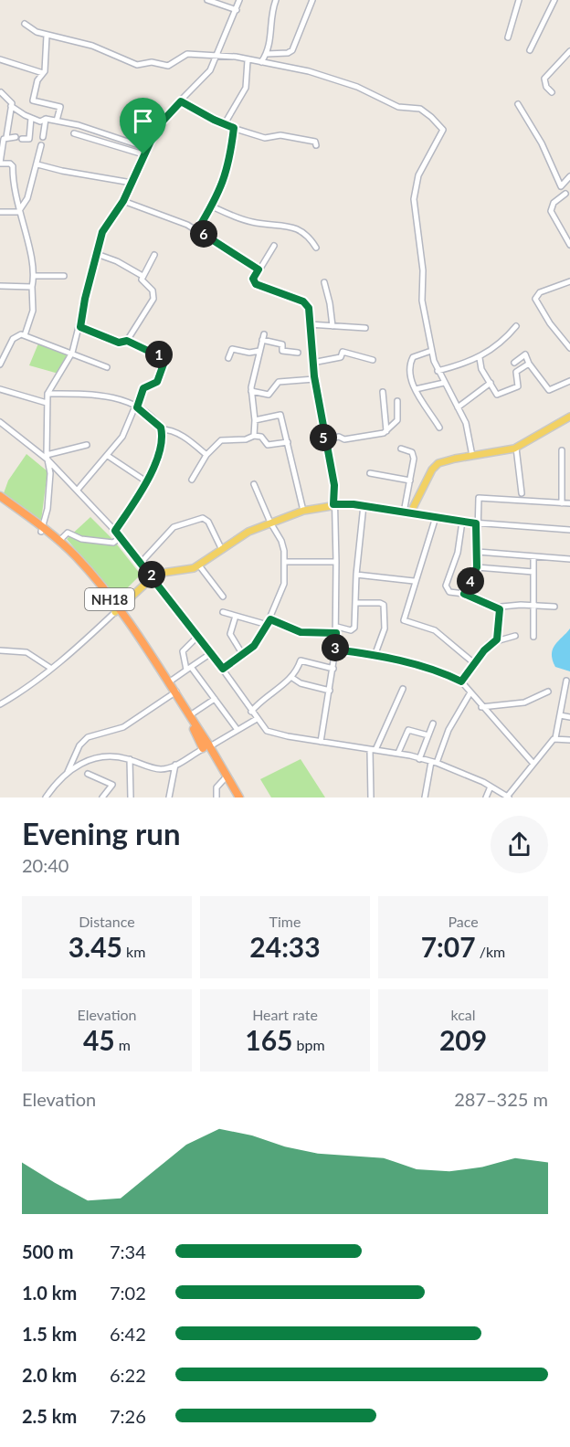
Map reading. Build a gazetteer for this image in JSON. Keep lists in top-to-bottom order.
{
  "streets": {
    "highway": ["NH18"]
  },
  "page": {
    "pins": [
      "6",
      "1",
      "5",
      "2",
      "4",
      "3"
    ],
    "heading": ["Evening run", "20:40"],
    "stats": [
      ["Distance", "3.45 km"],
      ["Time", "24:33"],
      ["Pace", "7:07 /km"],
      ["Elevation", "45 m"],
      ["Heart rate", "165 bpm"],
      ["kcal", "209"]
    ],
    "chart": ["Elevation", "287–325 m"],
    "list": [
      {
        "name": "500 m",
        "note": "7:34"
      },
      {
        "name": "1.0 km",
        "note": "7:02"
      },
      {
        "name": "1.5 km",
        "note": "6:42"
      },
      {
        "name": "2.0 km",
        "note": "6:22"
      },
      {
        "name": "2.5 km",
        "note": "7:26"
      }
    ]
  }
}
